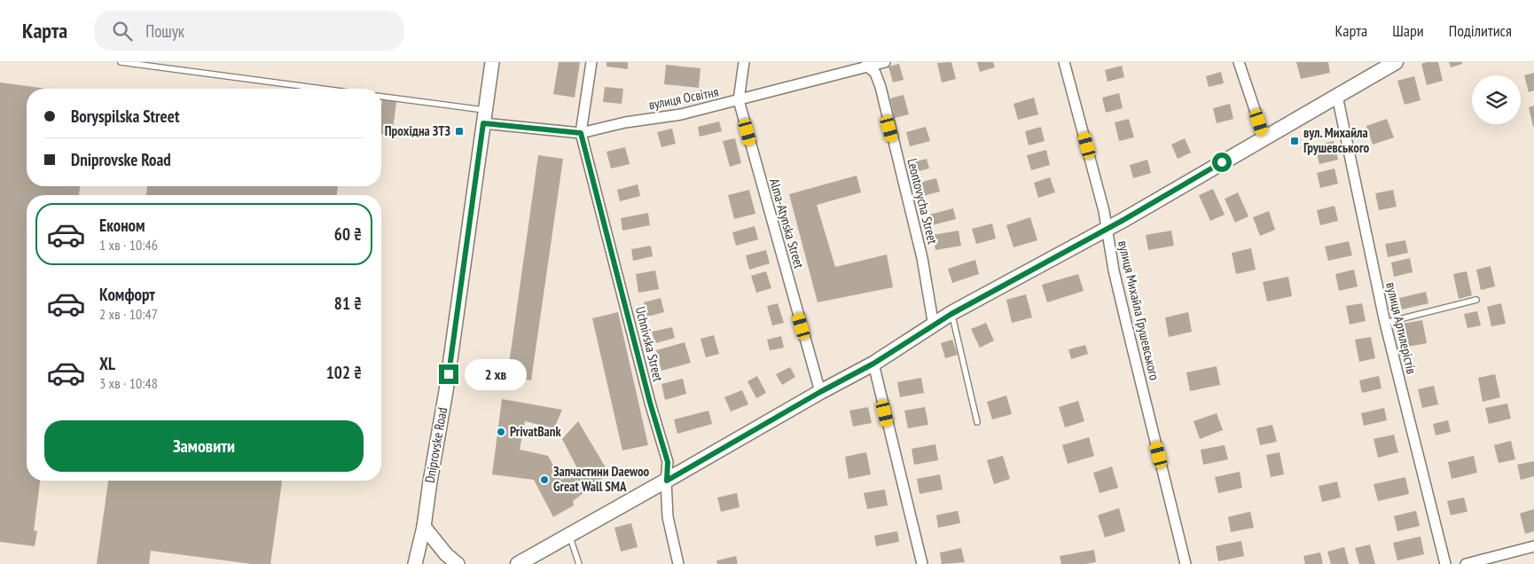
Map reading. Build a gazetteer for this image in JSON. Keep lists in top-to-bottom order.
{
  "streets": {
    "street": [
      "вулиця Освітня",
      "Leontovycha Street",
      "Alma-Atynska Street",
      "вулиця Михайла Грушевського",
      "вулиця Артилерістів",
      "Uchnivska Street",
      "Dniprovske Road"
    ]
  },
  "crossings": [
    ["вулиця Освітня", "Leontovycha Street"],
    ["вулиця Освітня", "Alma-Atynska Street"],
    ["вулиця Освітня", "Uchnivska Street"],
    ["вулиця Освітня", "Dniprovske Road"]
  ],
  "places": {
    "transit": ["Прохідна ЗТЗ", "вул. Михайла Грушевського"],
    "other": ["PrivatBank", "Запчастини Daewoo Great Wall SMA"]
  },
  "page": {
    "header": "Карта",
    "search": "Пошук",
    "nav": ["Карта", "Шари", "Поділитися"],
    "banner": ["Boryspilska Street", "Dniprovske Road"],
    "list": [
      {
        "name": "Економ",
        "note": "1 хв · 10:46",
        "value": "60 ₴"
      },
      {
        "name": "Комфорт",
        "note": "2 хв · 10:47",
        "value": "81 ₴"
      },
      {
        "name": "XL",
        "note": "3 хв · 10:48",
        "value": "102 ₴"
      }
    ],
    "bubble": "2 хв",
    "buttons": "Замовити"
  }
}
